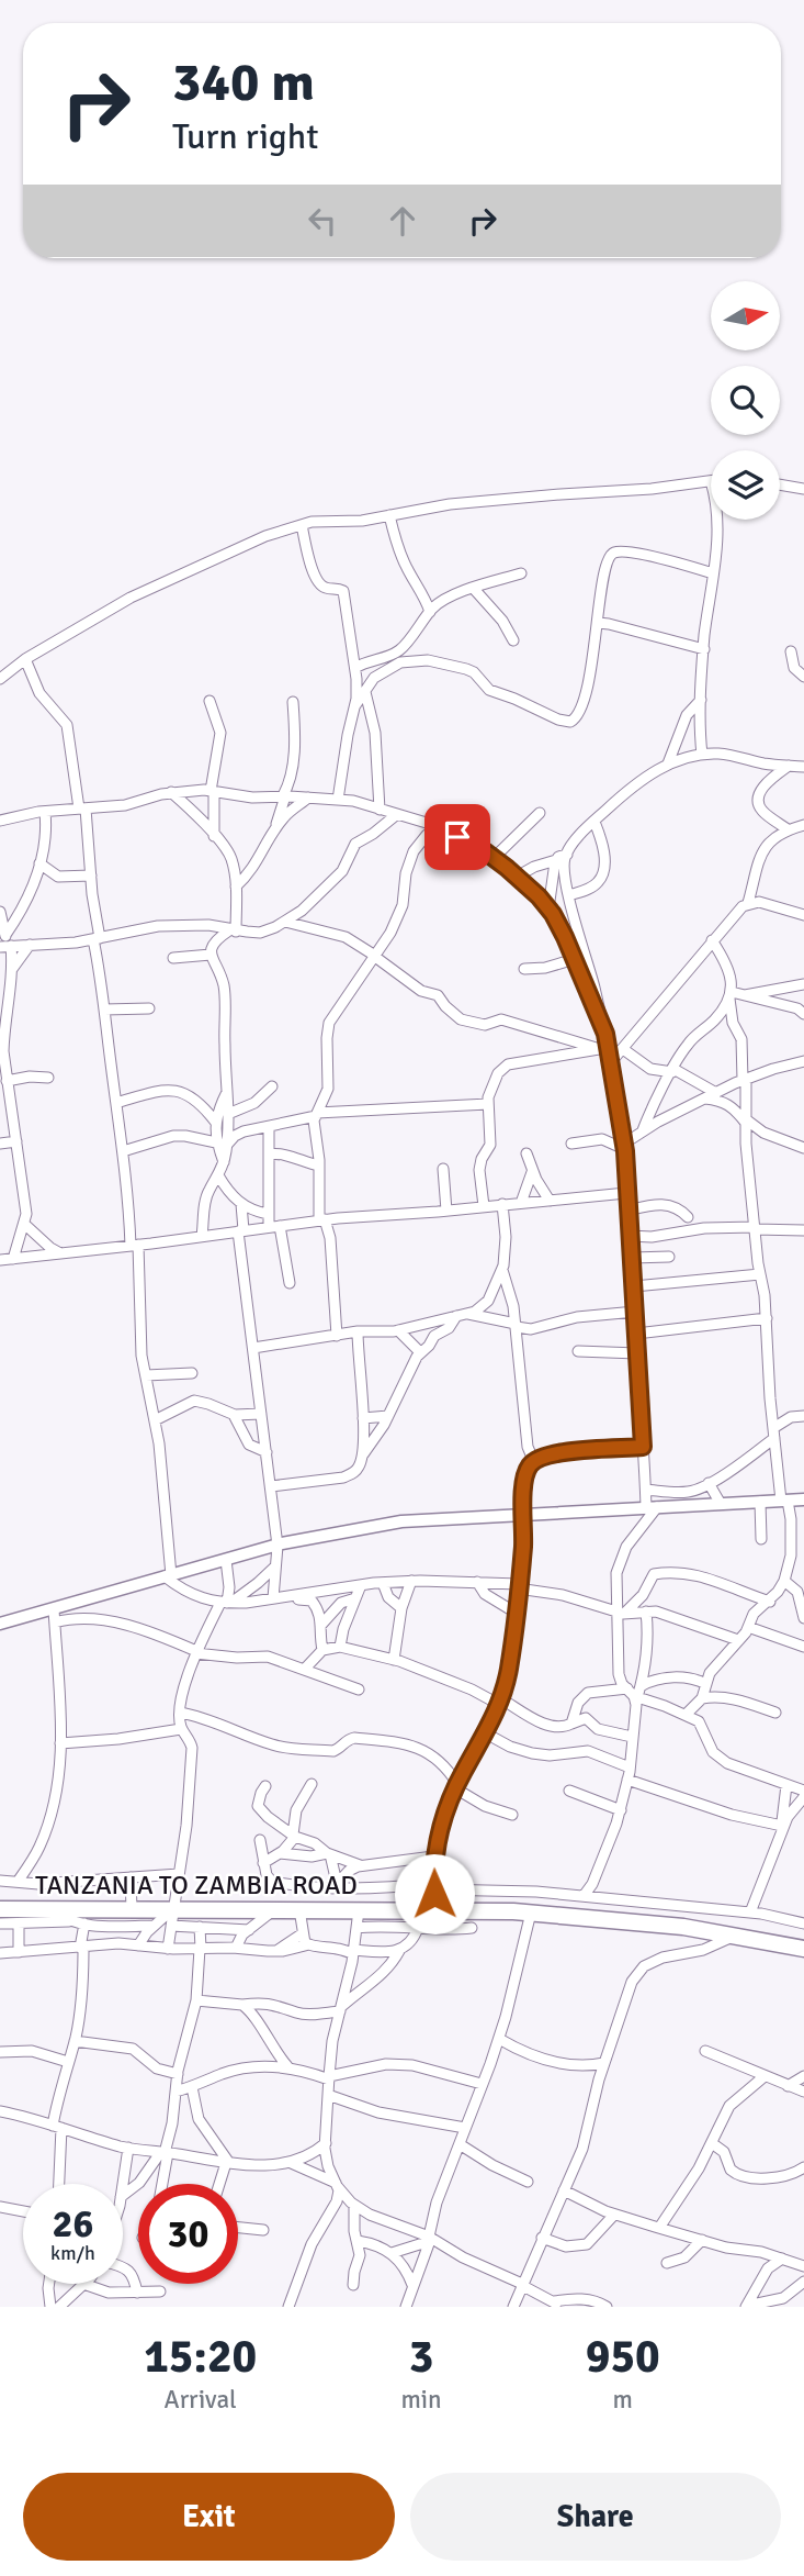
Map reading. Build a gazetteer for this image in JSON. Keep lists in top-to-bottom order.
{
  "streets": {
    "highway": ["TANZANIA TO ZAMBIA ROAD"]
  },
  "north": "right",
  "page": {
    "turn": ["340 m", "Turn right"],
    "speed": "26 km/h",
    "limit": "30",
    "eta": [
      "15:20",
      "Arrival",
      "3",
      "min",
      "950",
      "m"
    ],
    "buttons": ["Exit", "Share"]
  }
}
